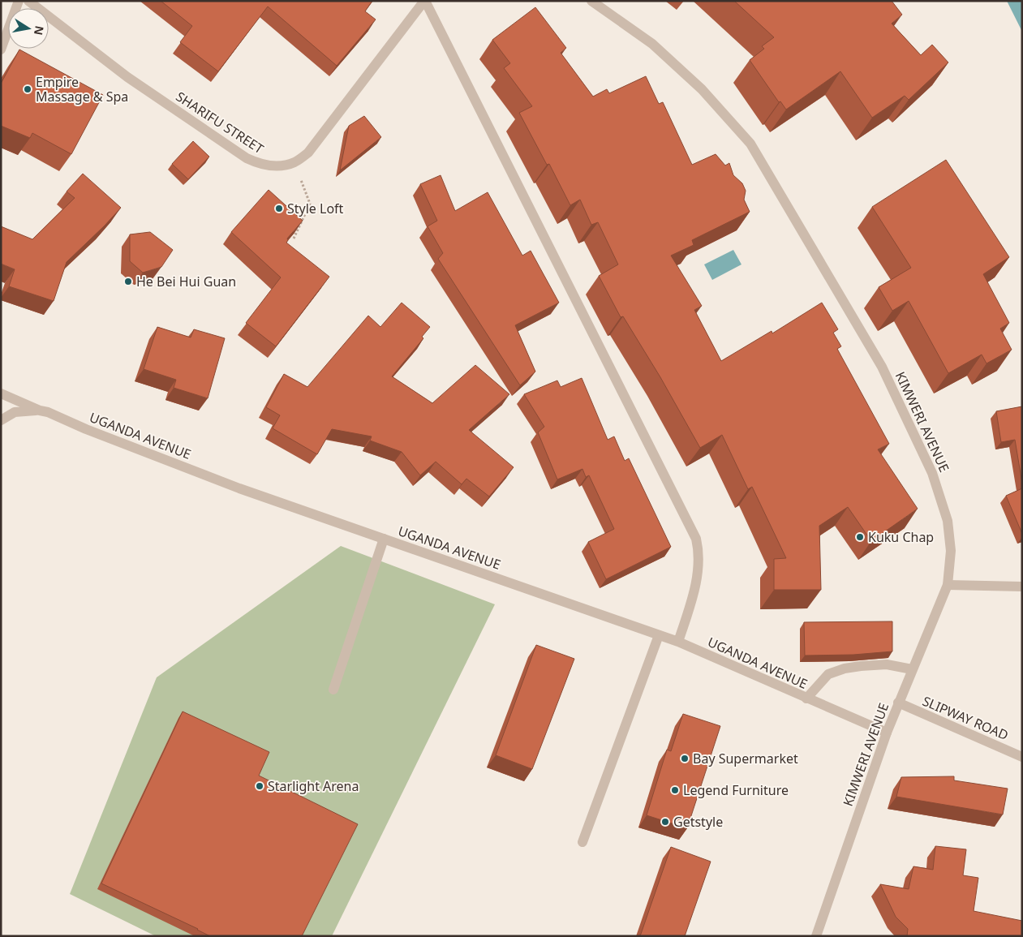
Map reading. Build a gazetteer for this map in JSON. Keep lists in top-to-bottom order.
{
  "streets": {
    "street": [
      "SHARIFU STREET",
      "KIMWERI AVENUE",
      "UGANDA AVENUE",
      "SLIPWAY ROAD"
    ]
  },
  "crossings": [
    ["KIMWERI AVENUE", "UGANDA AVENUE"],
    ["KIMWERI AVENUE", "SLIPWAY ROAD"]
  ],
  "places": [
    "Empire Massage & Spa",
    "Style Loft",
    "He Bei Hui Guan",
    "Kuku Chap",
    "Bay Supermarket",
    "Starlight Arena",
    "Legend Furniture",
    "Getstyle"
  ],
  "north": "right"
}
